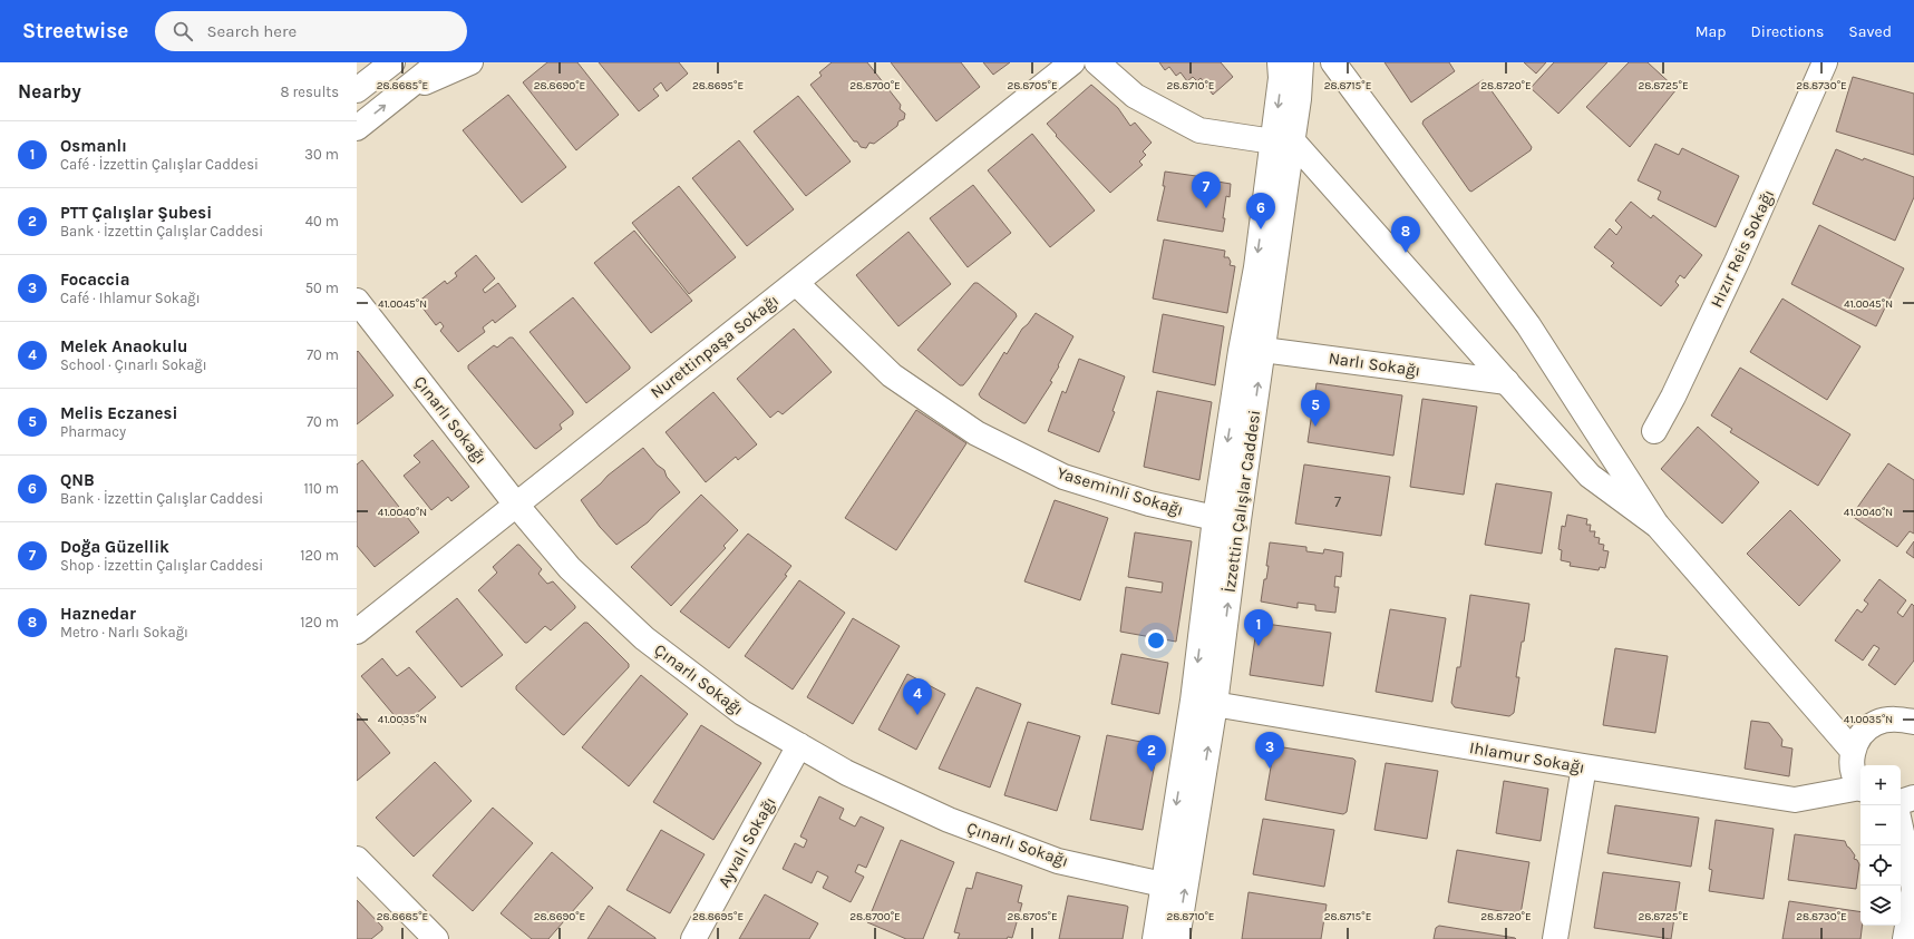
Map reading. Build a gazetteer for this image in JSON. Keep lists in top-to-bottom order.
{
  "streets": {
    "street": [
      "Hızır Reis Sokağı",
      "Nurettinpaşa Sokağı",
      "Narlı Sokağı",
      "Çınarlı Sokağı",
      "Yaseminli Sokağı",
      "İzzettin Çalışlar Caddesi",
      "Ihlamur Sokağı",
      "Ayvalı Sokağı"
    ]
  },
  "crossings": [
    ["Nurettinpaşa Sokağı", "Çınarlı Sokağı"],
    ["Nurettinpaşa Sokağı", "Yaseminli Sokağı"],
    ["Narlı Sokağı", "İzzettin Çalışlar Caddesi"],
    ["Çınarlı Sokağı", "İzzettin Çalışlar Caddesi"],
    ["Çınarlı Sokağı", "Ayvalı Sokağı"],
    ["Yaseminli Sokağı", "İzzettin Çalışlar Caddesi"],
    ["İzzettin Çalışlar Caddesi", "Ihlamur Sokağı"]
  ],
  "house_numbers": ["7"],
  "page": {
    "header": "Streetwise",
    "search": "Search here",
    "nav": ["Map", "Directions", "Saved"],
    "heading": ["Nearby", "8 results"],
    "list": [
      {
        "mark": "1",
        "name": "Osmanlı",
        "note": "Café · İzzettin Çalışlar Caddesi",
        "value": "30 m"
      },
      {
        "mark": "2",
        "name": "PTT Çalışlar Şubesi",
        "note": "Bank · İzzettin Çalışlar Caddesi",
        "value": "40 m"
      },
      {
        "mark": "3",
        "name": "Focaccia",
        "note": "Café · Ihlamur Sokağı",
        "value": "50 m"
      },
      {
        "mark": "4",
        "name": "Melek Anaokulu",
        "note": "School · Çınarlı Sokağı",
        "value": "70 m"
      },
      {
        "mark": "5",
        "name": "Melis Eczanesi",
        "note": "Pharmacy",
        "value": "70 m"
      },
      {
        "mark": "6",
        "name": "QNB",
        "note": "Bank · İzzettin Çalışlar Caddesi",
        "value": "110 m"
      },
      {
        "mark": "7",
        "name": "Doğa Güzellik",
        "note": "Shop · İzzettin Çalışlar Caddesi",
        "value": "120 m"
      },
      {
        "mark": "8",
        "name": "Haznedar",
        "note": "Metro · Narlı Sokağı",
        "value": "120 m"
      }
    ],
    "pins": [
      "7",
      "6",
      "8",
      "5",
      "1",
      "4",
      "3",
      "2"
    ],
    "map_buttons": ["+", "−"]
  },
  "coordinates": [
    "28.8685°E",
    "28.8690°E",
    "28.8695°E",
    "28.8700°E",
    "28.8705°E",
    "28.8710°E",
    "28.8715°E",
    "28.8720°E",
    "28.8725°E",
    "28.8730°E",
    "41.0045°N",
    "41.0040°N",
    "41.0035°N"
  ]
}
